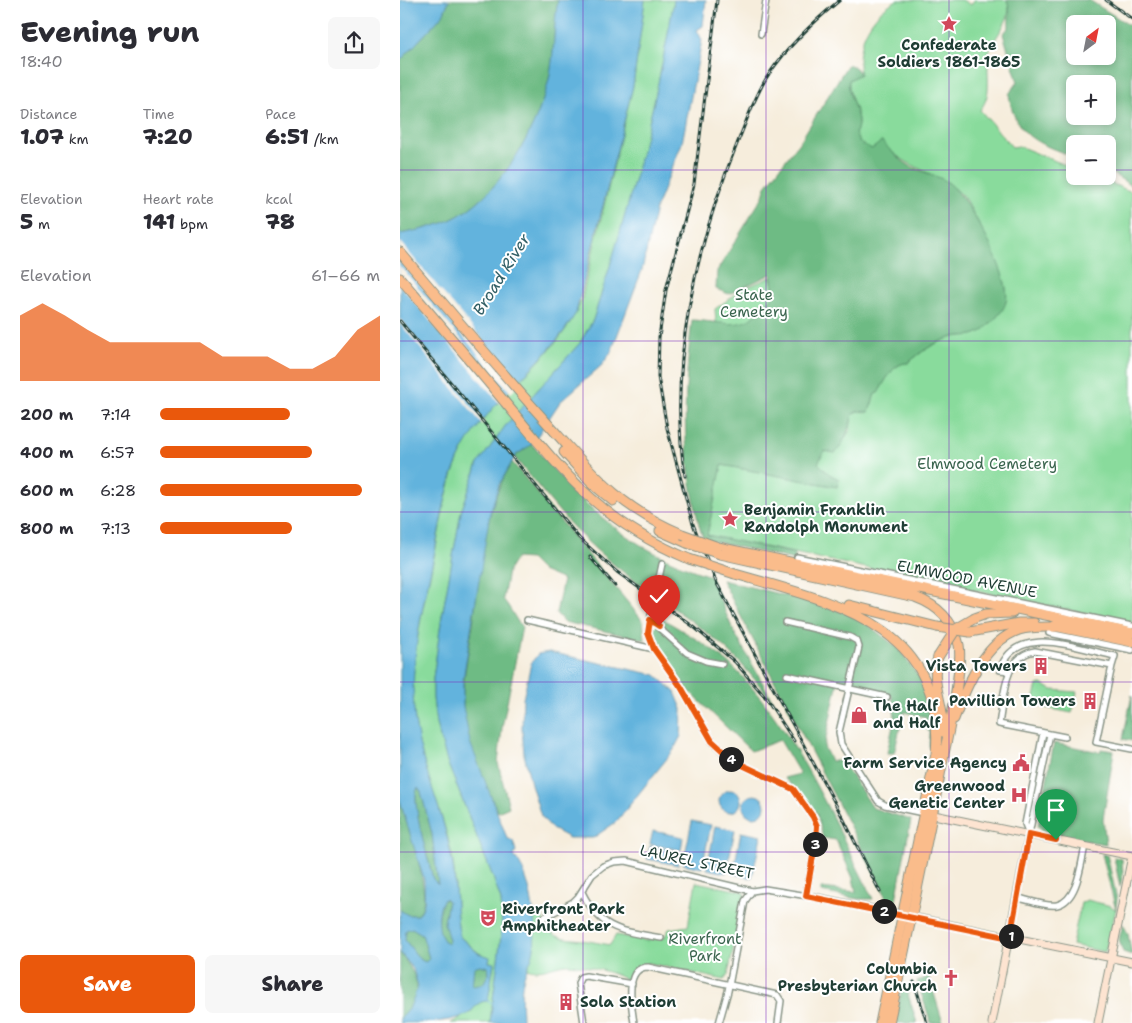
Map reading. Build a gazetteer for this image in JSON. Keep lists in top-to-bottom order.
{
  "streets": {
    "street": ["ELMWOOD AVENUE", "LAUREL STREET"]
  },
  "water": ["Broad River"],
  "parks": ["State Cemetery", "Elmwood Cemetery", "Riverfront Park"],
  "places": {
    "place": ["Confederate Soldiers 1861-1865", "Benjamin Franklin Randolph Monument"],
    "building": ["Vista Towers", "Pavillion Towers", "Sola Station"],
    "shop": ["The Half and Half"],
    "public building": ["Farm Service Agency"],
    "hospital": ["Greenwood Genetic Center"],
    "theatre": ["Riverfront Park Amphitheater"],
    "church": ["Columbia Presbyterian Church"]
  },
  "north": "top right",
  "page": {
    "heading": ["Evening run", "18:40"],
    "map_buttons": ["+", "−"],
    "stats": [
      ["Distance", "1.07 km"],
      ["Time", "7:20"],
      ["Pace", "6:51 /km"],
      ["Elevation", "5 m"],
      ["Heart rate", "141 bpm"],
      ["kcal", "78"]
    ],
    "chart": ["Elevation", "61–66 m"],
    "list": [
      {
        "name": "200 m",
        "note": "7:14"
      },
      {
        "name": "400 m",
        "note": "6:57"
      },
      {
        "name": "600 m",
        "note": "6:28"
      },
      {
        "name": "800 m",
        "note": "7:13"
      }
    ],
    "pins": [
      "4",
      "3",
      "2",
      "1"
    ],
    "buttons": ["Save", "Share"]
  }
}
